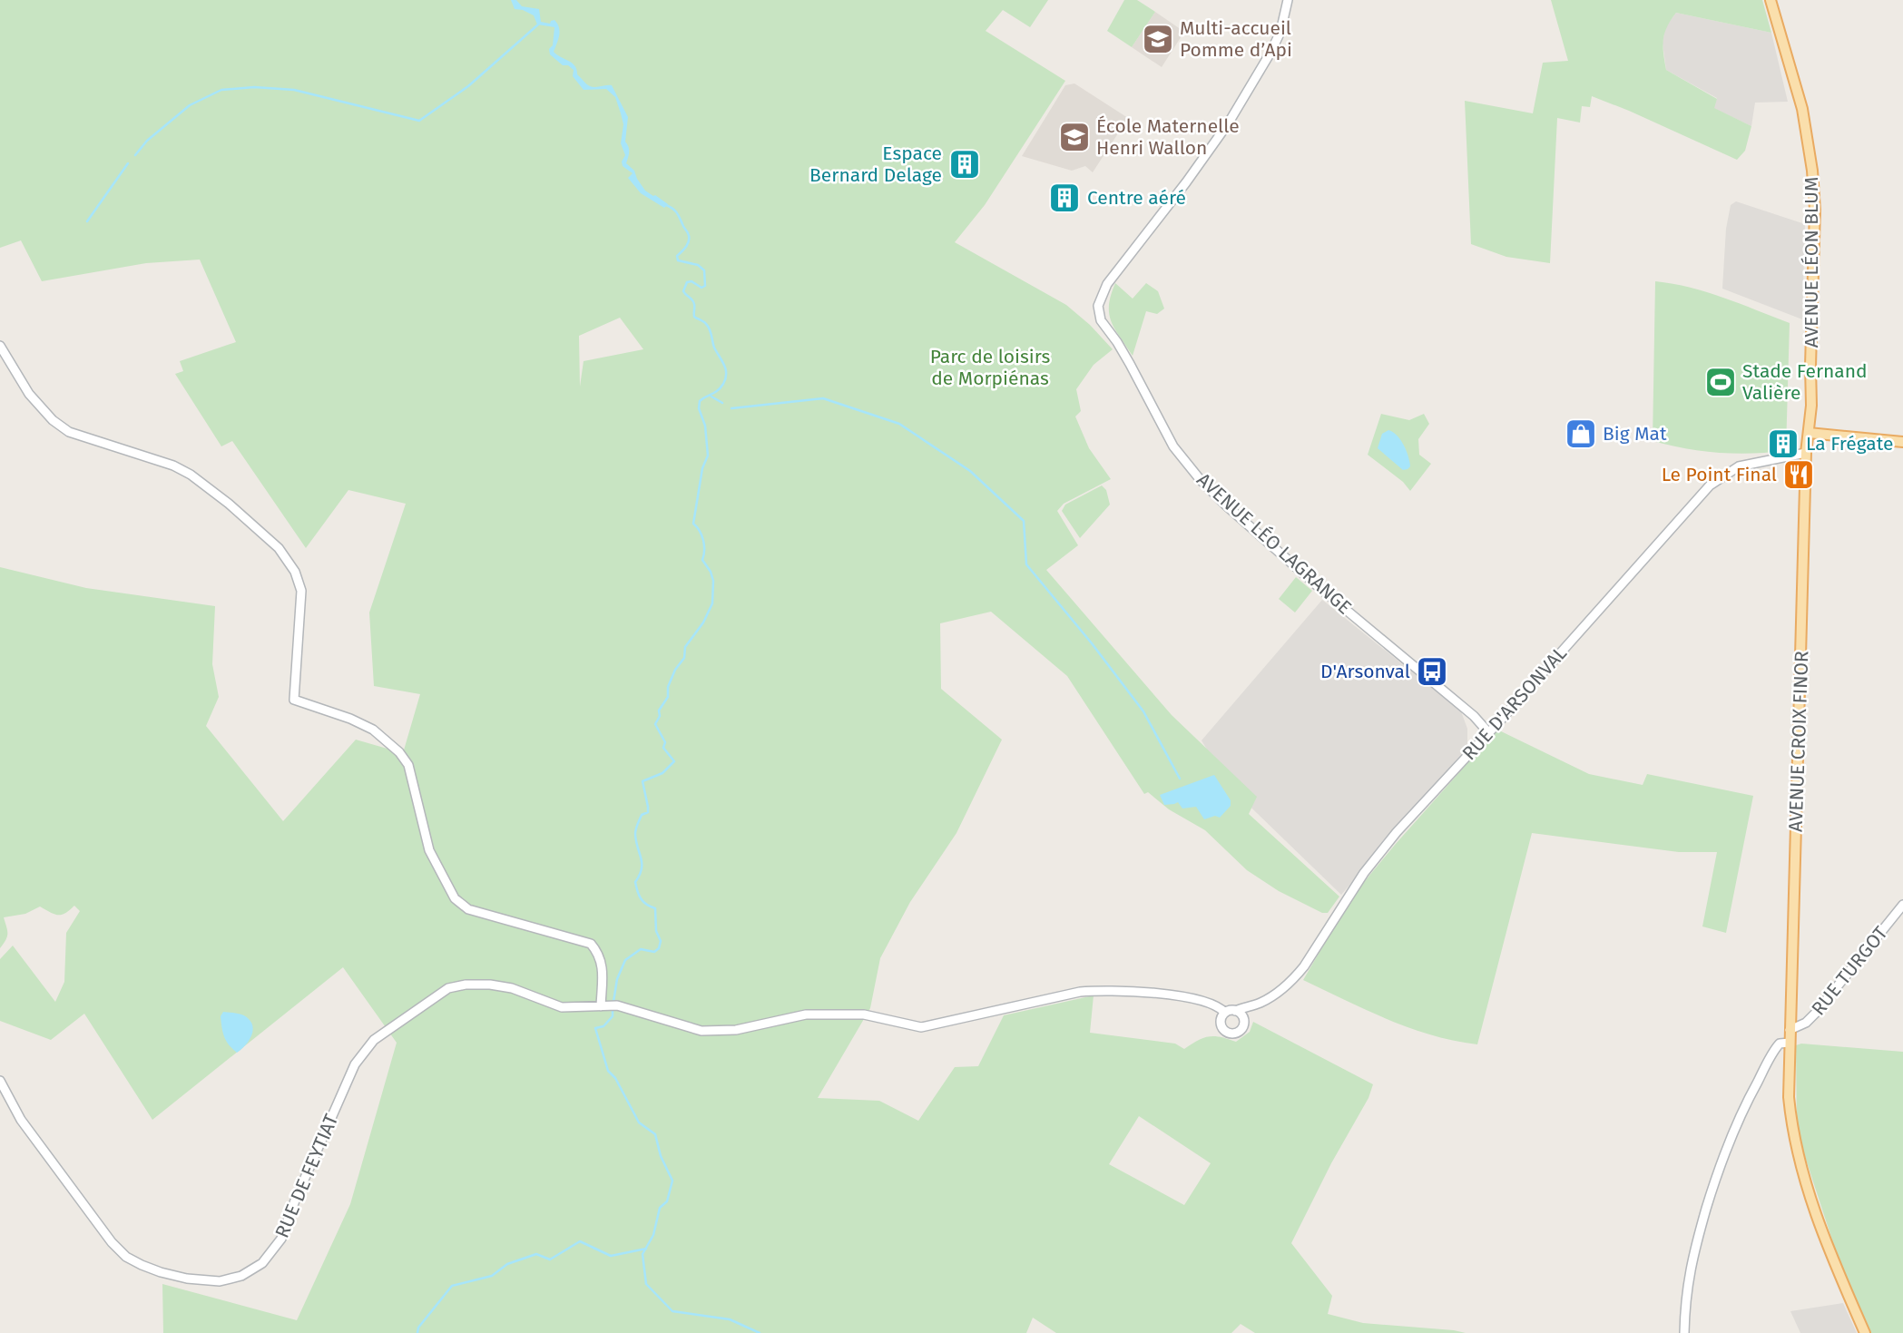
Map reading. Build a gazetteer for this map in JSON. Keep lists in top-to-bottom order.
{
  "streets": {
    "main road": ["AVENUE LÉON BLUM", "AVENUE CROIX FINOR"],
    "street": [
      "AVENUE LÉO LAGRANGE",
      "RUE D'ARSONVAL",
      "RUE TURGOT",
      "RUE DE FEYTIAT"
    ]
  },
  "crossings": [
    ["AVENUE LÉON BLUM", "RUE D'ARSONVAL"],
    ["AVENUE LÉON BLUM", "AVENUE CROIX FINOR"],
    ["AVENUE LÉO LAGRANGE", "RUE D'ARSONVAL"],
    ["RUE D'ARSONVAL", "AVENUE CROIX FINOR"],
    ["RUE D'ARSONVAL", "RUE DE FEYTIAT"],
    ["AVENUE CROIX FINOR", "RUE TURGOT"]
  ],
  "parks": ["Parc de loisirs de Morpiénas"],
  "places": {
    "school or university": ["Multi-accueil Pomme d’Api", "École Maternelle Henri Wallon"],
    "building": ["Espace Bernard Delage", "Centre aéré", "La Frégate"],
    "sports": ["Stade Fernand Valière"],
    "shop": ["Big Mat"],
    "restaurant": ["Le Point Final"],
    "bus stop": ["D'Arsonval"]
  }
}
